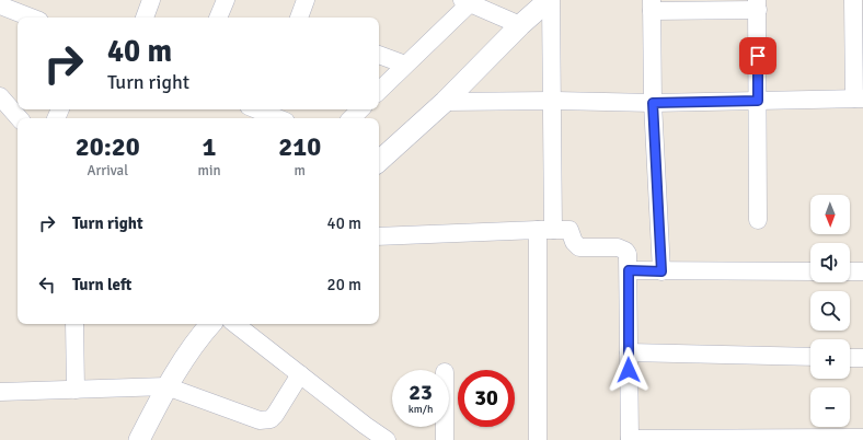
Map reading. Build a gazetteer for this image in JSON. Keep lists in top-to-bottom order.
{
  "north": "bottom",
  "page": {
    "turn": ["40 m", "Turn right"],
    "eta": [
      "20:20",
      "Arrival",
      "1",
      "min",
      "210",
      "m"
    ],
    "list": [
      {
        "name": "Turn right",
        "value": "40 m"
      },
      {
        "name": "Turn left",
        "value": "20 m"
      }
    ],
    "map_buttons": ["+", "−"],
    "speed": "23 km/h",
    "limit": "30"
  }
}
